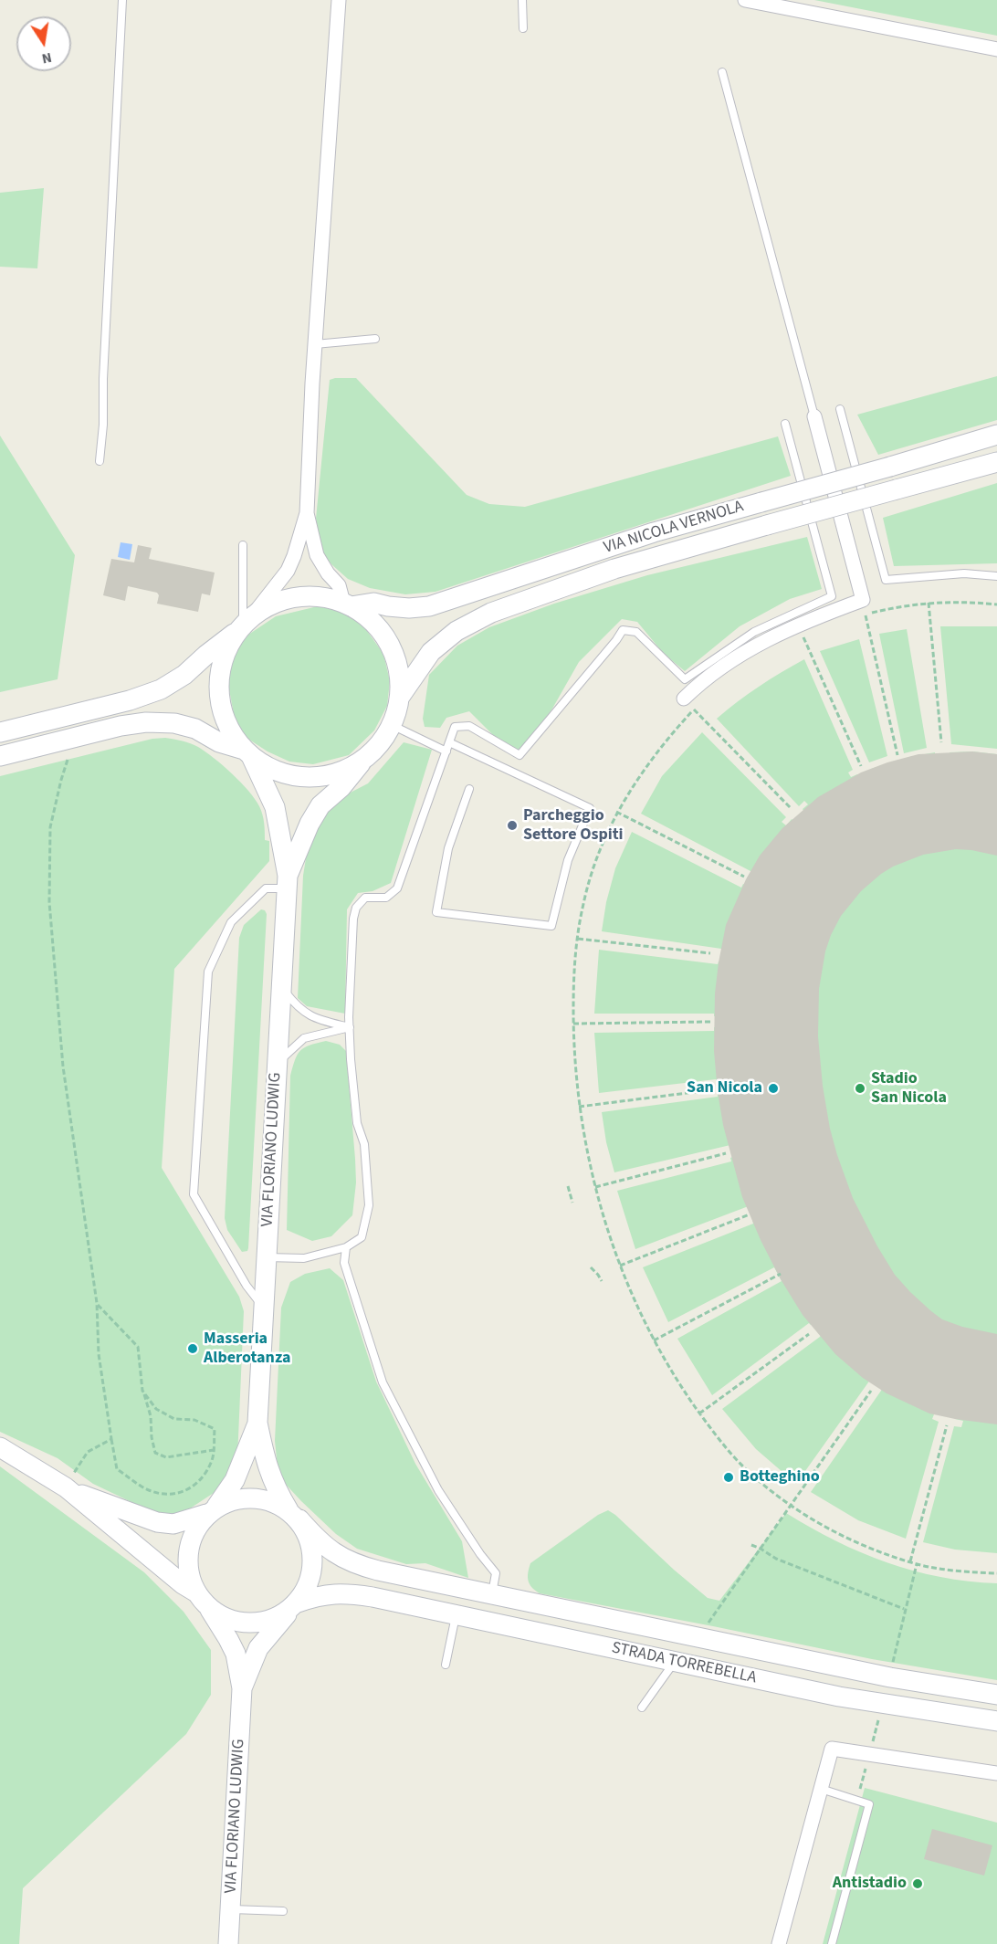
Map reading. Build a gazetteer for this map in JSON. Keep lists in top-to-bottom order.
{
  "streets": {
    "main road": ["VIA NICOLA VERNOLA", "VIA FLORIANO LUDWIG", "STRADA TORREBELLA"]
  },
  "places": [
    "Parcheggio Settore Ospiti",
    "San Nicola",
    "Stadio San Nicola",
    "Masseria Alberotanza",
    "Botteghino",
    "Antistadio"
  ],
  "north": "bottom"
}
